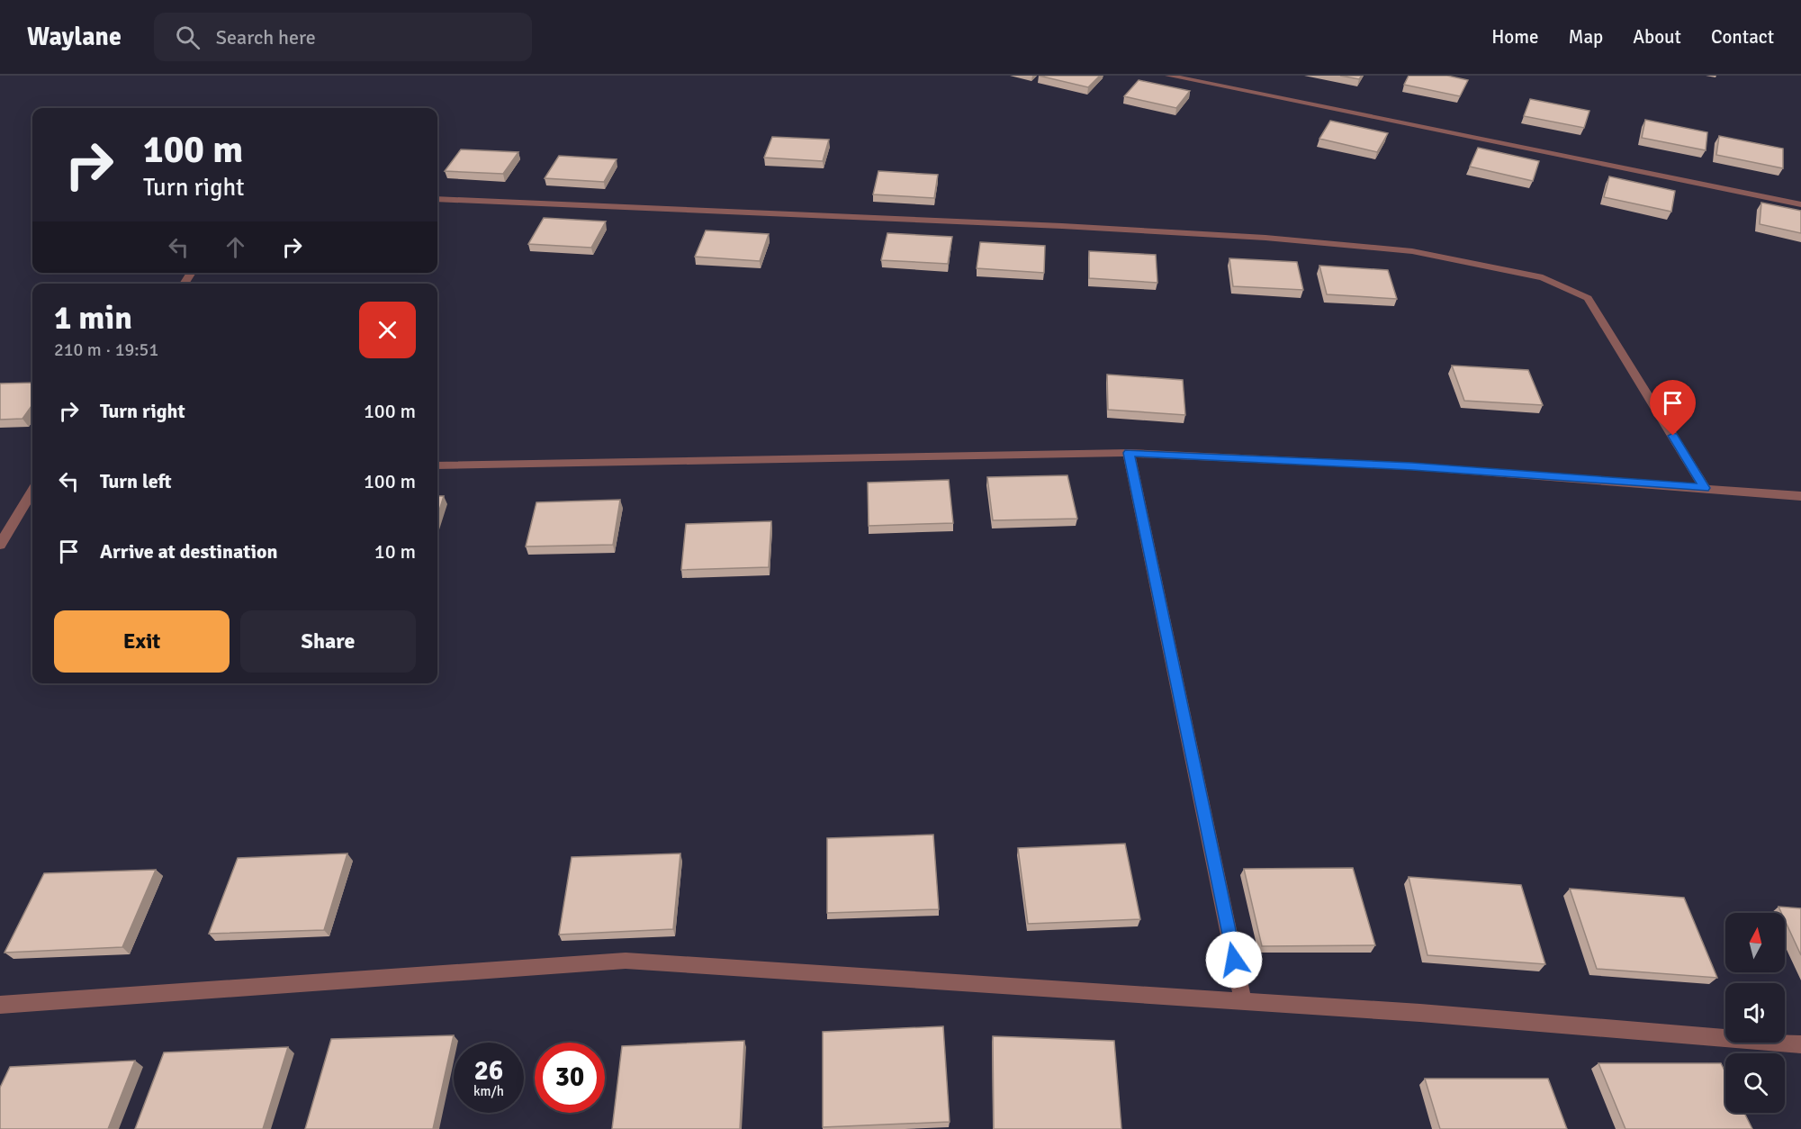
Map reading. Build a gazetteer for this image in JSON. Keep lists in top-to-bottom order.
{
  "north": "top",
  "page": {
    "header": "Waylane",
    "search": "Search here",
    "nav": [
      "Home",
      "Map",
      "About",
      "Contact"
    ],
    "turn": ["100 m", "Turn right"],
    "heading": ["1 min", "210 m · 19:51"],
    "list": [
      {
        "name": "Turn right",
        "value": "100 m"
      },
      {
        "name": "Turn left",
        "value": "100 m"
      },
      {
        "name": "Arrive at destination",
        "value": "10 m"
      }
    ],
    "buttons": ["Exit", "Share"],
    "speed": "26 km/h",
    "limit": "30"
  }
}
